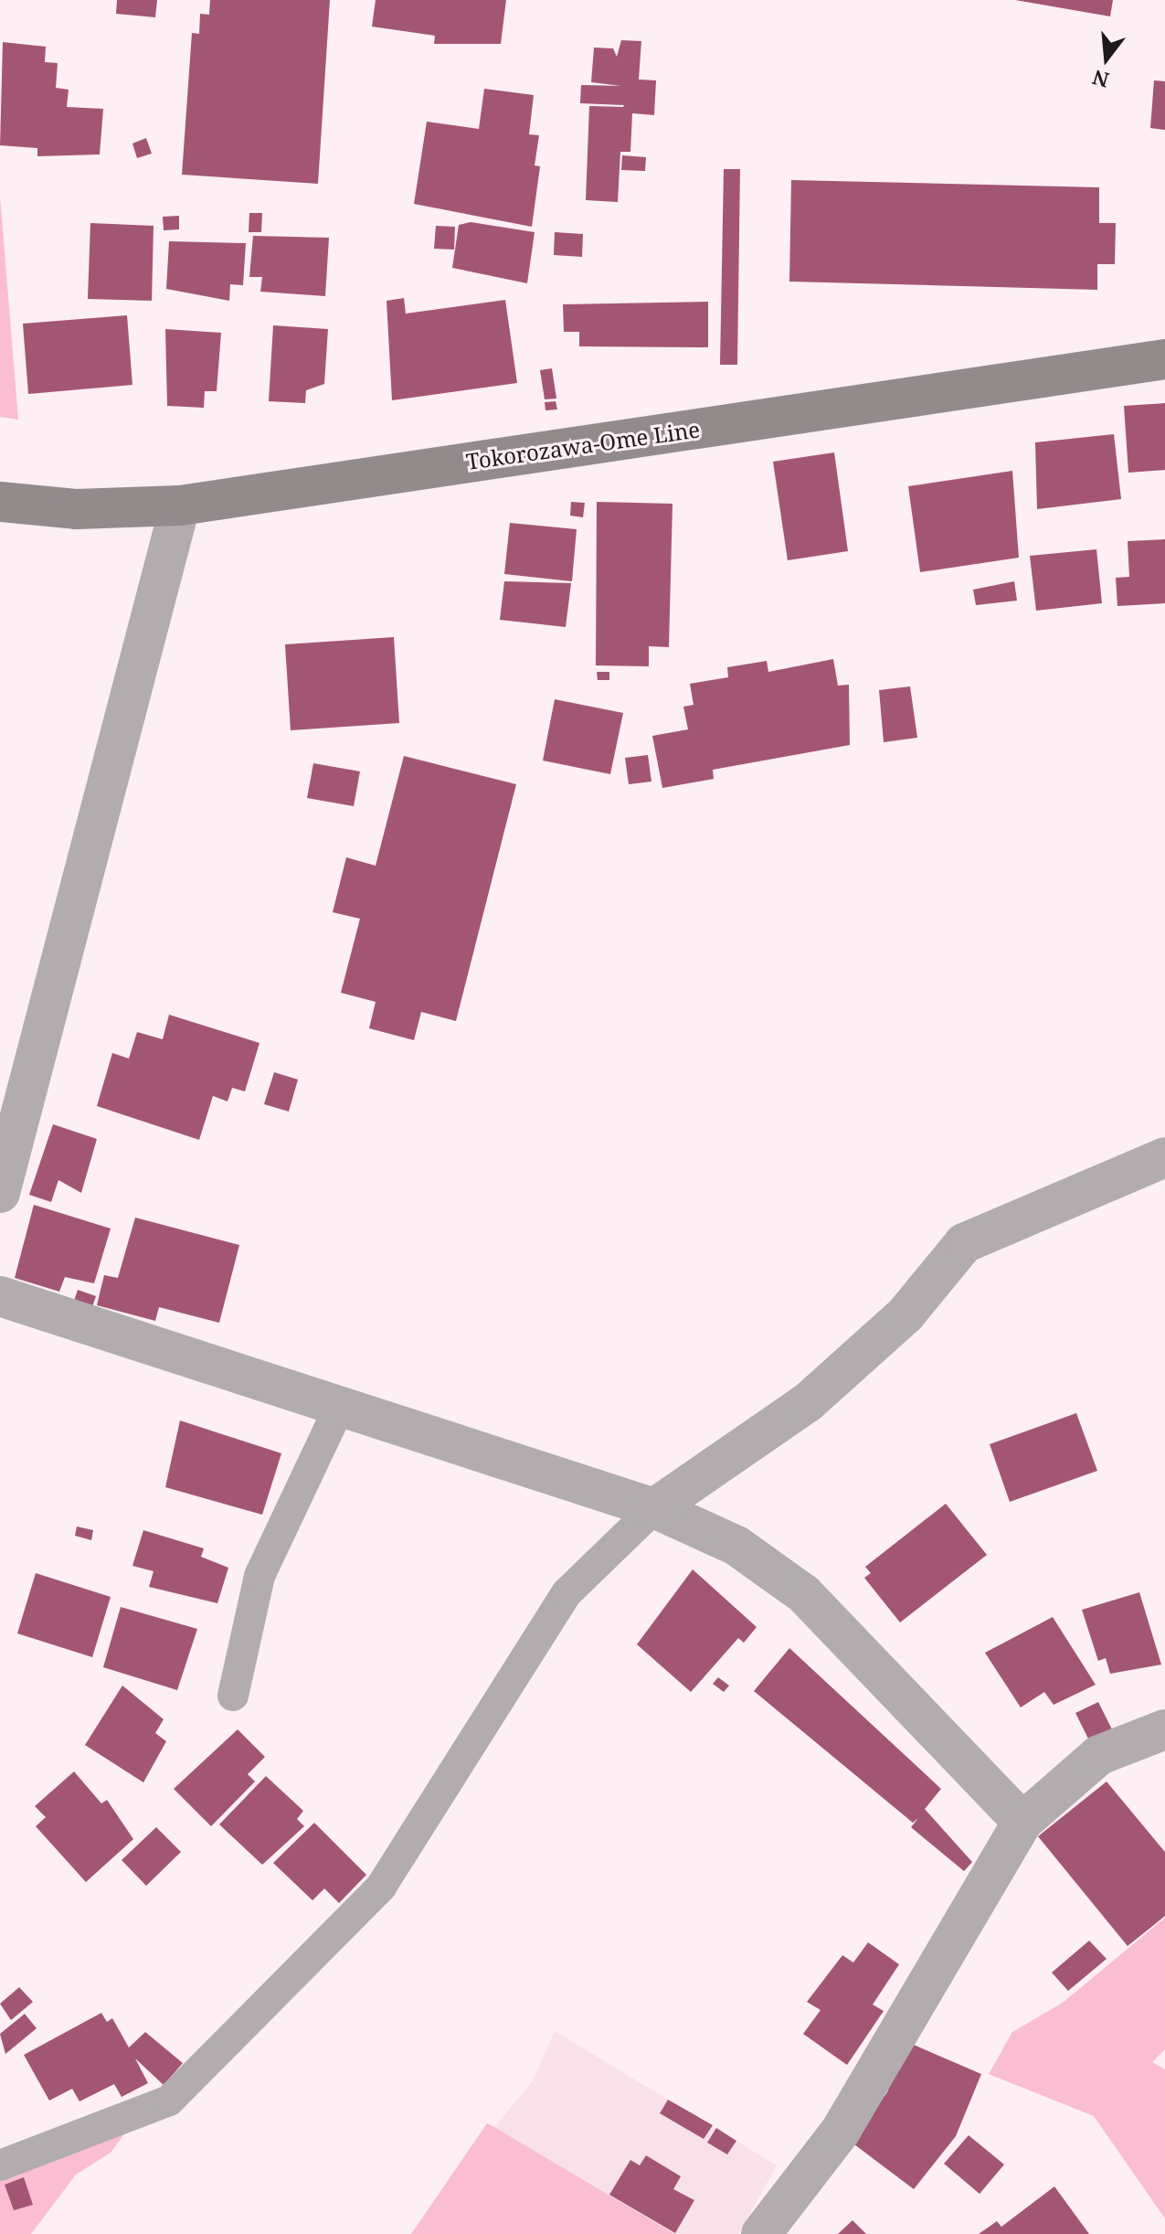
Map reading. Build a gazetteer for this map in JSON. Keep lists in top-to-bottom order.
{
  "streets": {
    "main road": ["Tokorozawa-Ome Line"]
  },
  "north": "bottom"
}
